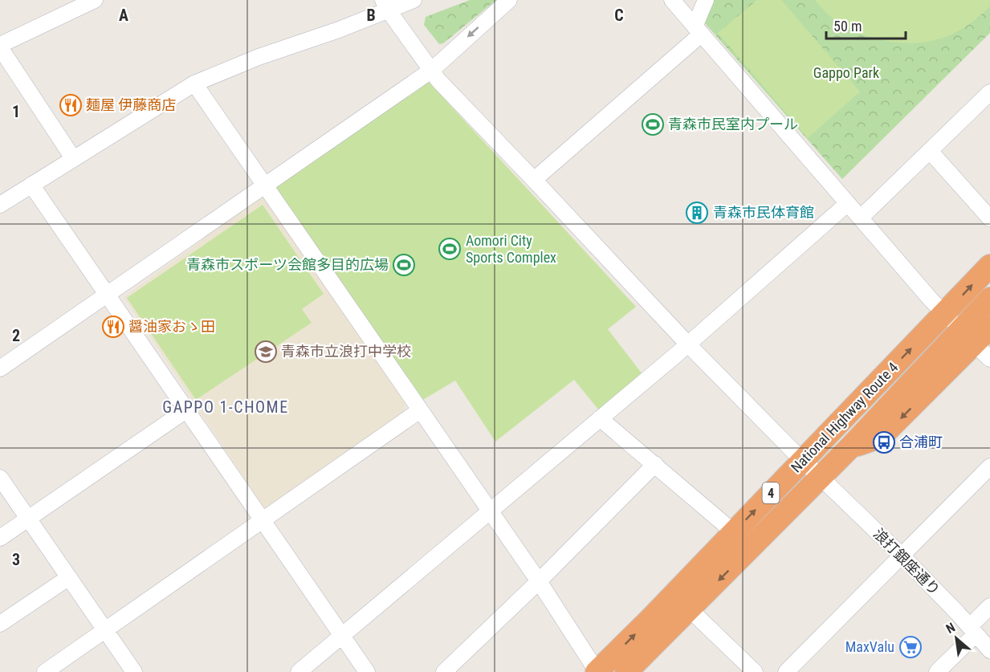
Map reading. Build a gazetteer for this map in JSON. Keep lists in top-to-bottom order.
{
  "streets": {
    "highway": ["National Highway Route 4", "4"],
    "street": ["浪打銀座通り"]
  },
  "crossings": [
    ["National Highway Route 4", "浪打銀座通り"]
  ],
  "districts": ["GAPPO 1-CHOME"],
  "parks": ["Gappo Park"],
  "places": {
    "restaurant": ["麺屋 伊藤商店", "醤油家おゝ田"],
    "sports": ["青森市民室内プール", "Aomori City Sports Complex", "青森市スポーツ会館多目的広場"],
    "building": ["青森市民体育館"],
    "school or university": ["青森市立浪打中学校"],
    "bus stop": ["合浦町"],
    "supermarket": ["MaxValu"]
  },
  "scale_bar": "50 m",
  "north": "top left",
  "grid": {
    "columns": ["A", "B", "C"],
    "rows": ["1", "2", "3"]
  }
}
